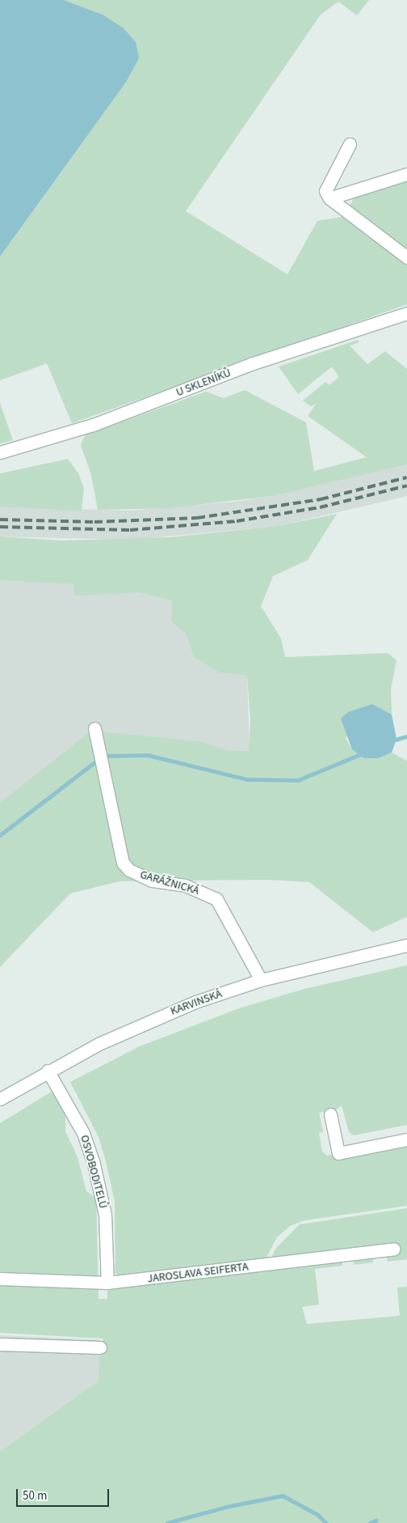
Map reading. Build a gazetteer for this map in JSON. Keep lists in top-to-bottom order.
{
  "streets": {
    "street": [
      "U SKLENÍKŮ",
      "GARÁŽNICKÁ",
      "KARVINSKÁ",
      "OSVOBODITELŮ",
      "JAROSLAVA SEIFERTA"
    ]
  },
  "crossings": [
    ["GARÁŽNICKÁ", "KARVINSKÁ"],
    ["KARVINSKÁ", "OSVOBODITELŮ"],
    ["OSVOBODITELŮ", "JAROSLAVA SEIFERTA"]
  ],
  "scale_bar": "50 m"
}
